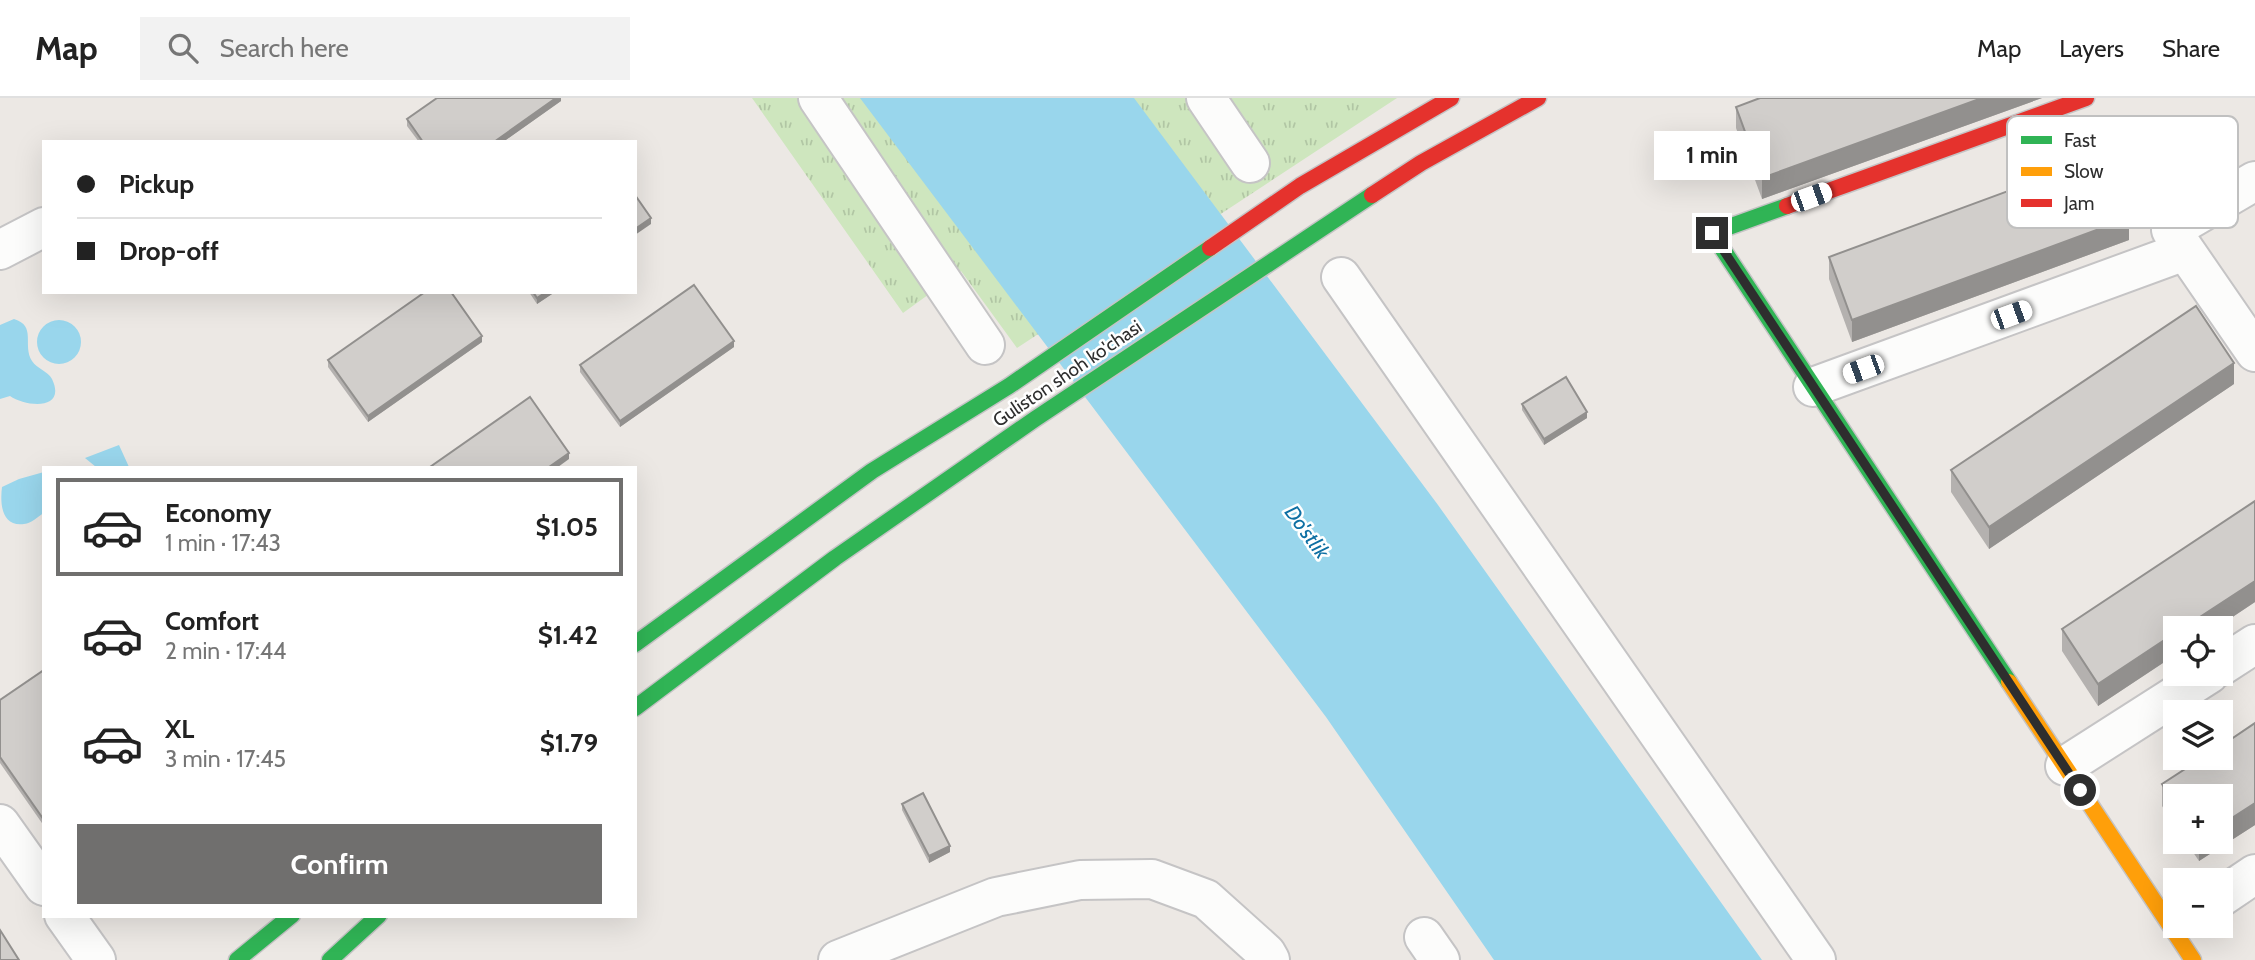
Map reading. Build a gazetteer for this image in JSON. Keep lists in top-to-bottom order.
{
  "streets": {
    "main road": ["Guliston shoh ko'chasi"]
  },
  "water": ["Do'stlik"],
  "legend": ["Fast", "Slow", "Jam"],
  "page": {
    "header": "Map",
    "search": "Search here",
    "nav": ["Map", "Layers", "Share"],
    "bubble": "1 min",
    "banner": ["Pickup", "Drop-off"],
    "list": [
      {
        "name": "Economy",
        "note": "1 min · 17:43",
        "value": "$1.05"
      },
      {
        "name": "Comfort",
        "note": "2 min · 17:44",
        "value": "$1.42"
      },
      {
        "name": "XL",
        "note": "3 min · 17:45",
        "value": "$1.79"
      }
    ],
    "map_buttons": ["+", "−"],
    "buttons": "Confirm"
  }
}
